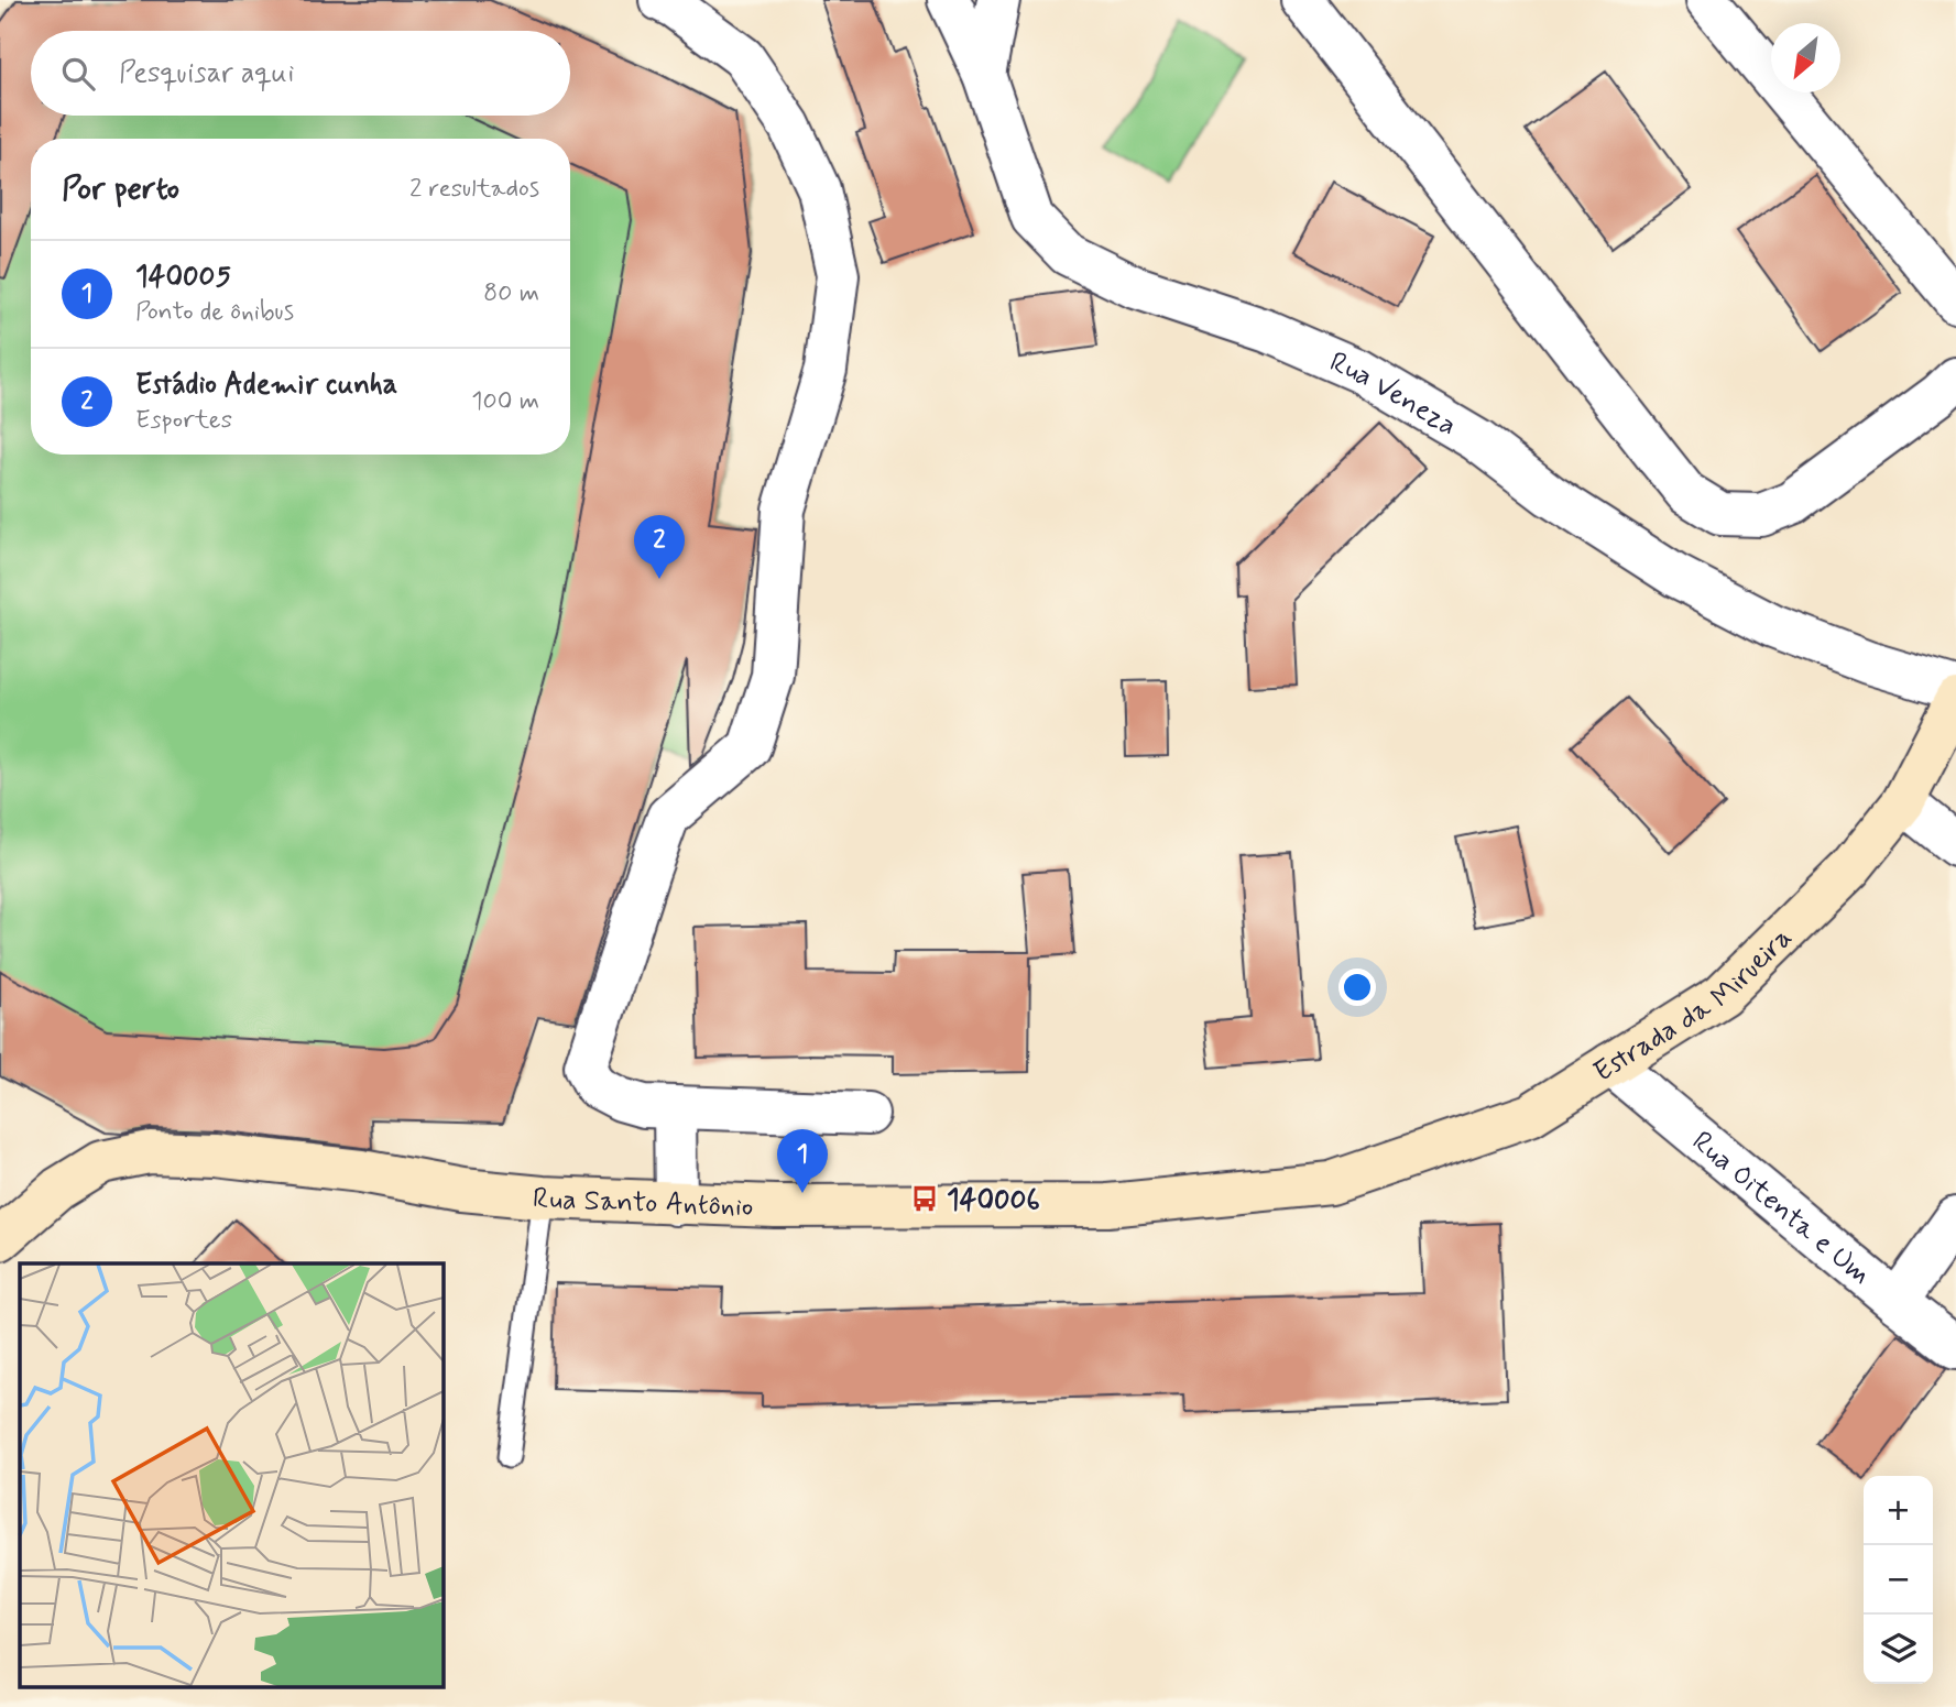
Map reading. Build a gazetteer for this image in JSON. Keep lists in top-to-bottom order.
{
  "streets": {
    "main road": ["Estrada da Mirueira", "Rua Santo Antônio"],
    "street": ["Rua Veneza", "Rua Oitenta e Um"]
  },
  "crossings": [
    ["Estrada da Mirueira", "Rua Santo Antônio"],
    ["Estrada da Mirueira", "Rua Oitenta e Um"]
  ],
  "places": {
    "bus stop": ["140006"]
  },
  "north": "bottom left",
  "page": {
    "search": "Pesquisar aqui",
    "heading": ["Por perto", "2 resultados"],
    "list": [
      {
        "mark": "1",
        "name": "140005",
        "note": "Ponto de ônibus",
        "value": "80 m"
      },
      {
        "mark": "2",
        "name": "Estádio Ademir cunha",
        "note": "Esportes",
        "value": "100 m"
      }
    ],
    "pins": ["2", "1"],
    "map_buttons": ["+", "−"]
  }
}
